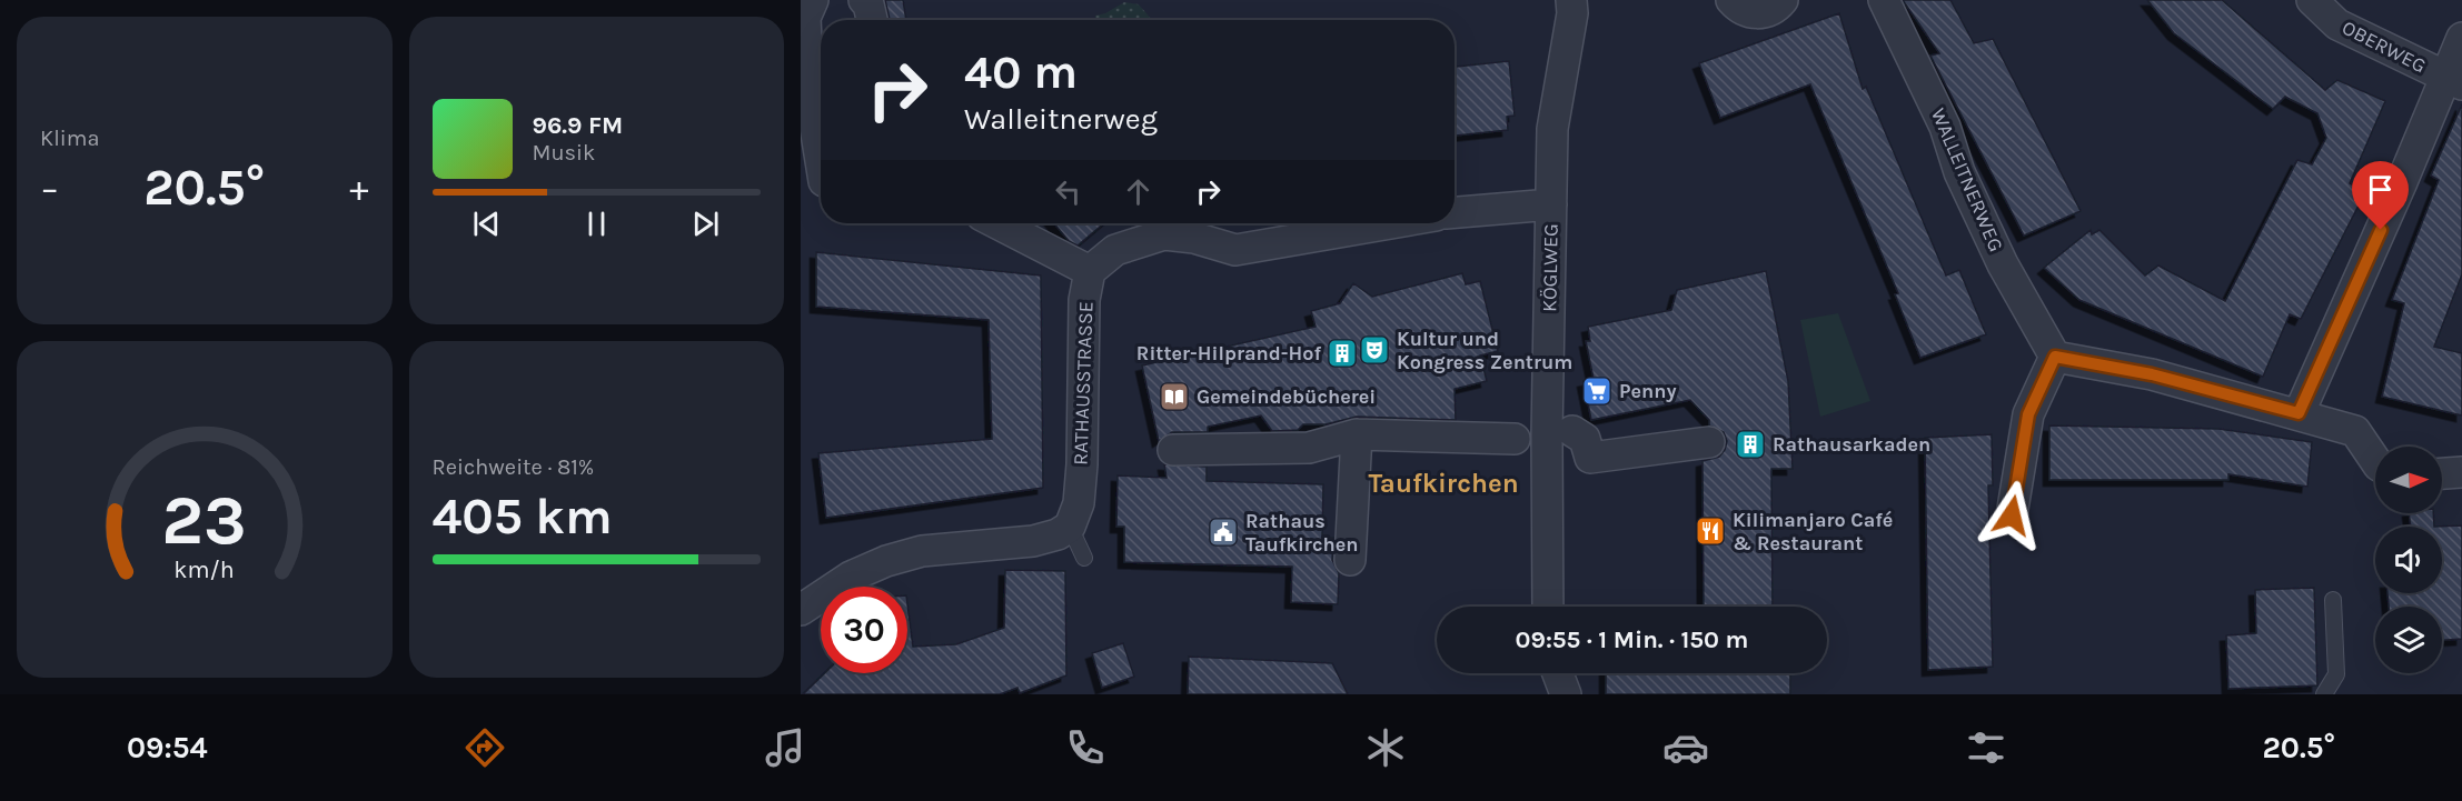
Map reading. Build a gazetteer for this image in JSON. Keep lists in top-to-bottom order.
{
  "streets": {
    "street": [
      "OBERWEG",
      "WALLEITNERWEG",
      "KÖGLWEG",
      "RATHAUSSTRASSE"
    ]
  },
  "districts": ["Taufkirchen"],
  "places": {
    "theatre": ["Kultur und Kongress Zentrum"],
    "building": ["Ritter-Hilprand-Hof", "Rathausarkaden"],
    "supermarket": ["Penny"],
    "library": ["Gemeindebücherei"],
    "restaurant": ["Kilimanjaro Café & Restaurant"],
    "public building": ["Rathaus Taufkirchen"]
  },
  "north": "right",
  "page": {
    "tile": [
      "Klima",
      ["Reichweite · 81%", "405 km"]
    ],
    "turn": ["40 m", "Walleitnerweg"],
    "song": ["96.9 FM", "Musik"],
    "heat": ["−", "20.5°", "+"],
    "limit": "30",
    "trip": "09:55 · 1 Min. · 150 m",
    "tabs": ["09:54", "20.5°"],
    "gauge": ["23", "km/h"]
  }
}
